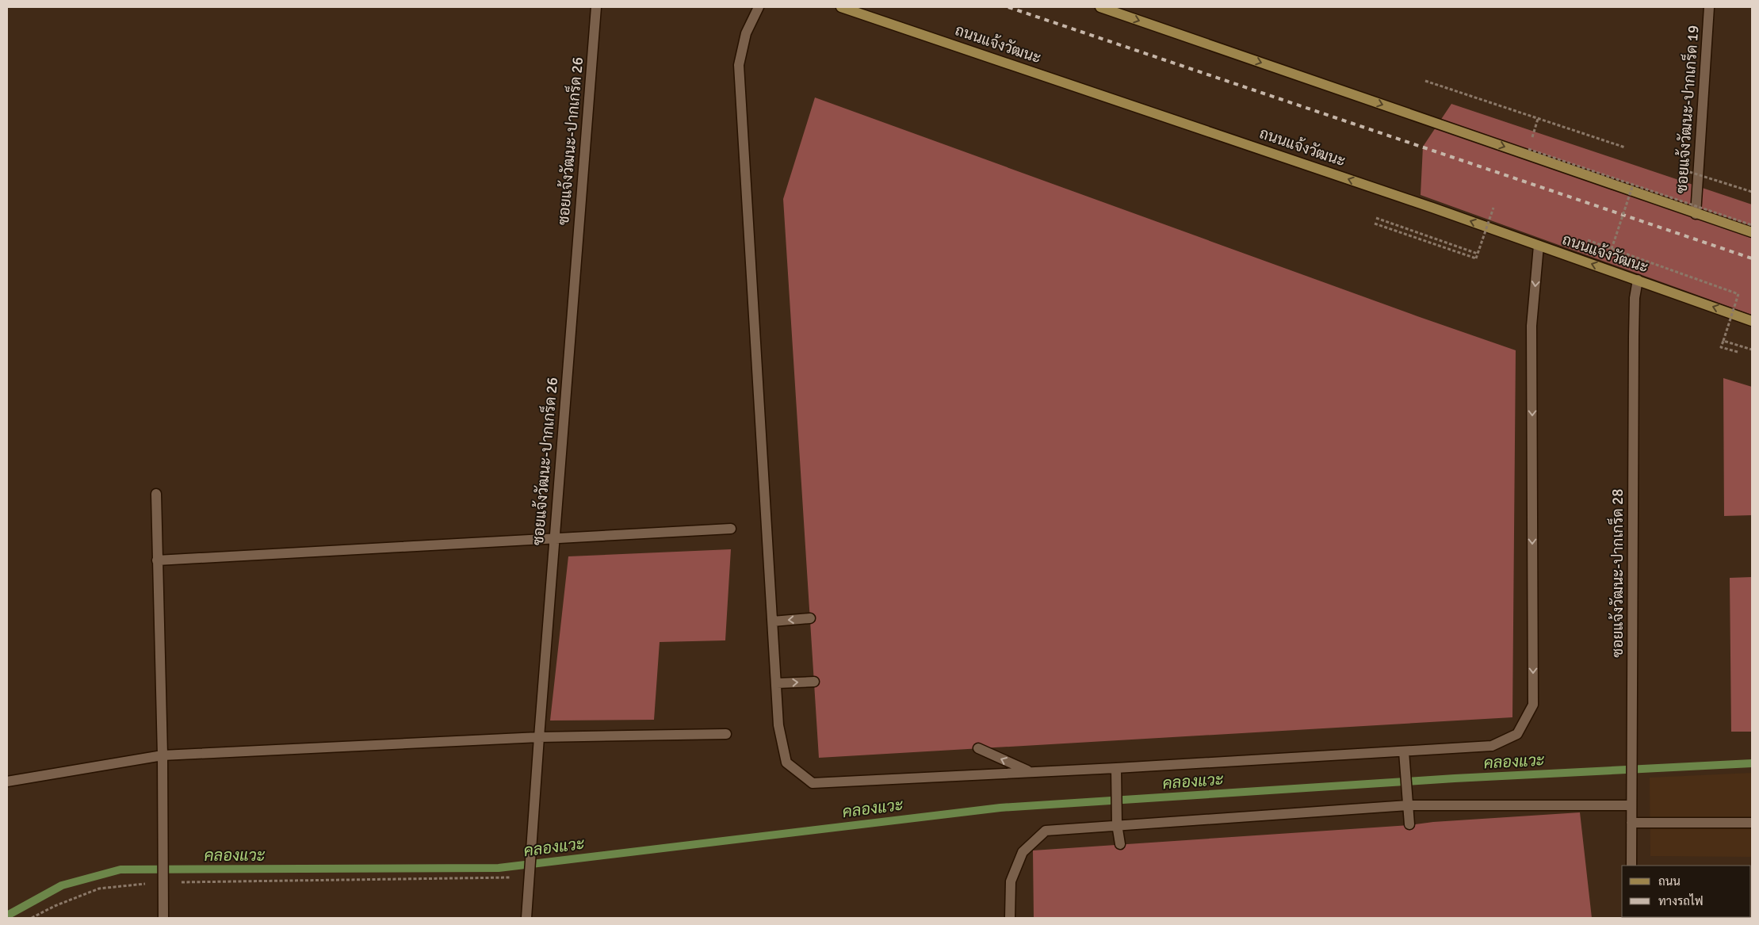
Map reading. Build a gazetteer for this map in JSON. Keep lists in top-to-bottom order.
{
  "streets": {
    "main road": ["ถนนแจ้งวัฒนะ"],
    "street": ["ซอยแจ้งวัฒนะ-ปากเกร็ด 19", "ซอยแจ้งวัฒนะ-ปากเกร็ด 26", "ซอยแจ้งวัฒนะ-ปากเกร็ด 28"]
  },
  "crossings": [
    ["ถนนแจ้งวัฒนะ", "ซอยแจ้งวัฒนะ-ปากเกร็ด 28"]
  ],
  "water": ["คลองแวะ"],
  "legend": ["ถนน", "ทางรถไฟ"]
}
